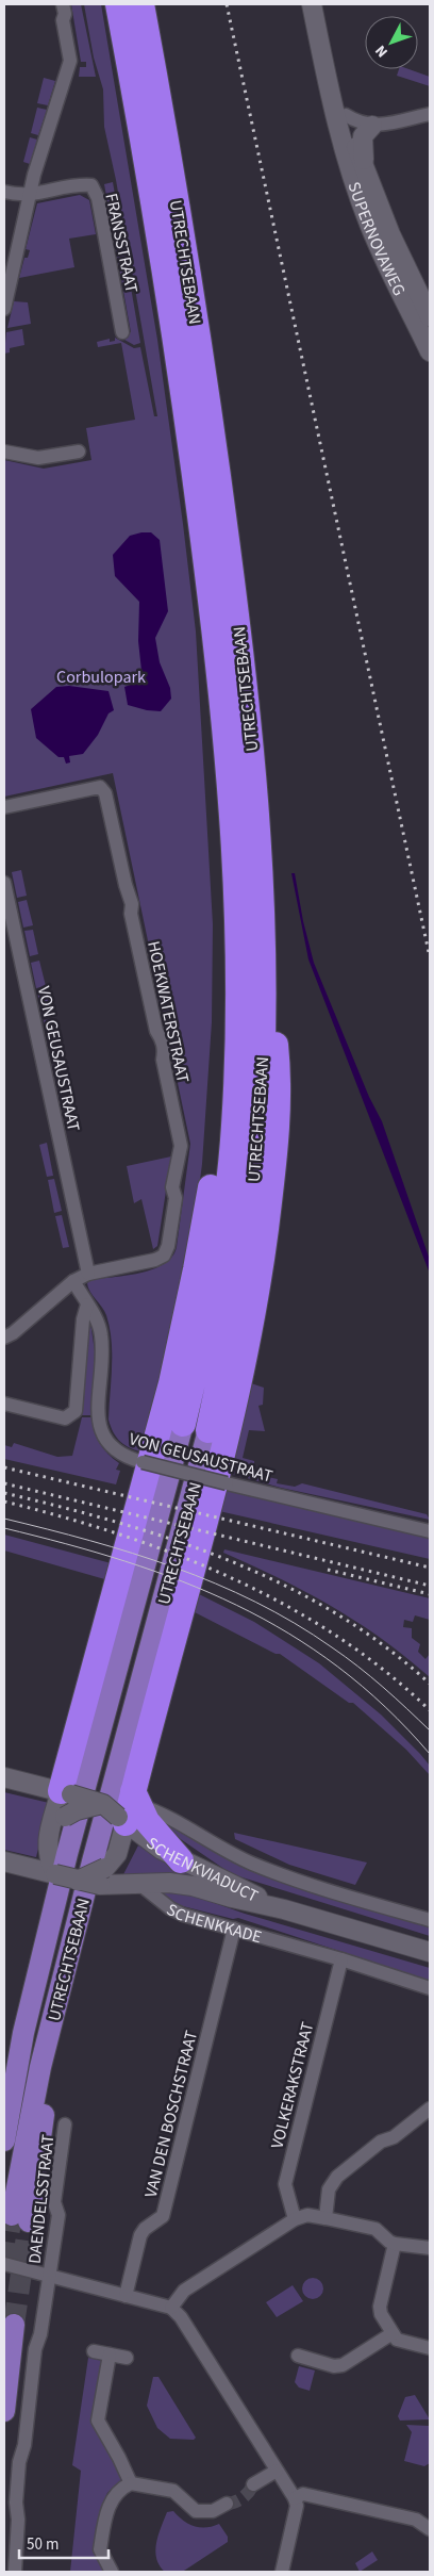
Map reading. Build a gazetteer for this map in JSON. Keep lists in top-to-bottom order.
{
  "streets": {
    "highway": ["UTRECHTSEBAAN"],
    "main road": ["SUPERNOVAWEG", "SCHENKVIADUCT"],
    "street": [
      "FRANSSTRAAT",
      "HOEKWATERSTRAAT",
      "VON GEUSAUSTRAAT",
      "SCHENKKADE",
      "VOLKERAKSTRAAT",
      "VAN DEN BOSCHSTRAAT",
      "DAENDELSSTRAAT"
    ]
  },
  "crossings": [
    ["HOEKWATERSTRAAT", "VON GEUSAUSTRAAT"],
    ["SCHENKVIADUCT", "SCHENKKADE"],
    ["SCHENKKADE", "VOLKERAKSTRAAT"],
    ["SCHENKKADE", "VAN DEN BOSCHSTRAAT"]
  ],
  "parks": ["Corbulopark"],
  "scale_bar": "50 m",
  "north": "bottom left"
}
